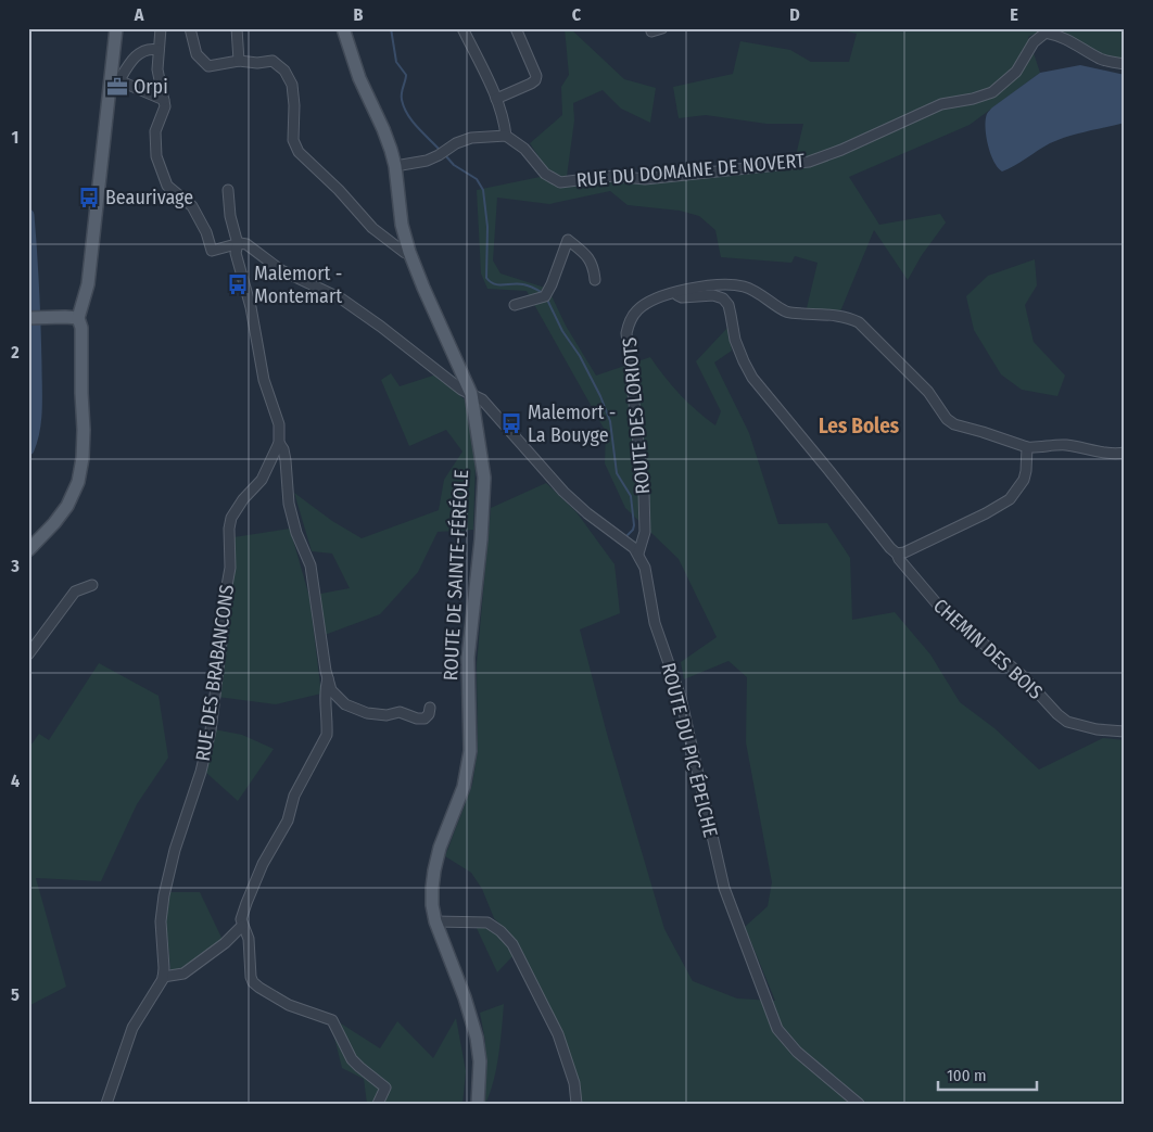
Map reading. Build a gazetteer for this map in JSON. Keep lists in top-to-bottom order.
{
  "streets": {
    "main road": ["ROUTE DE SAINTE-FÉRÉOLE"],
    "street": [
      "RUE DU DOMAINE DE NOVERT",
      "ROUTE DES LORIOTS",
      "CHEMIN DES BOIS",
      "RUE DES BRABANCONS",
      "ROUTE DU PIC ÉPEICHE"
    ]
  },
  "crossings": [
    ["ROUTE DES LORIOTS", "CHEMIN DES BOIS"],
    ["ROUTE DES LORIOTS", "ROUTE DU PIC ÉPEICHE"]
  ],
  "districts": ["Les Boles"],
  "places": {
    "office": ["Orpi"],
    "bus stop": ["Beaurivage", "Malemort - Montemart", "Malemort - La Bouyge"]
  },
  "scale_bar": "100 m",
  "grid": {
    "columns": [
      "A",
      "B",
      "C",
      "D",
      "E"
    ],
    "rows": [
      "1",
      "2",
      "3",
      "4",
      "5"
    ]
  }
}
